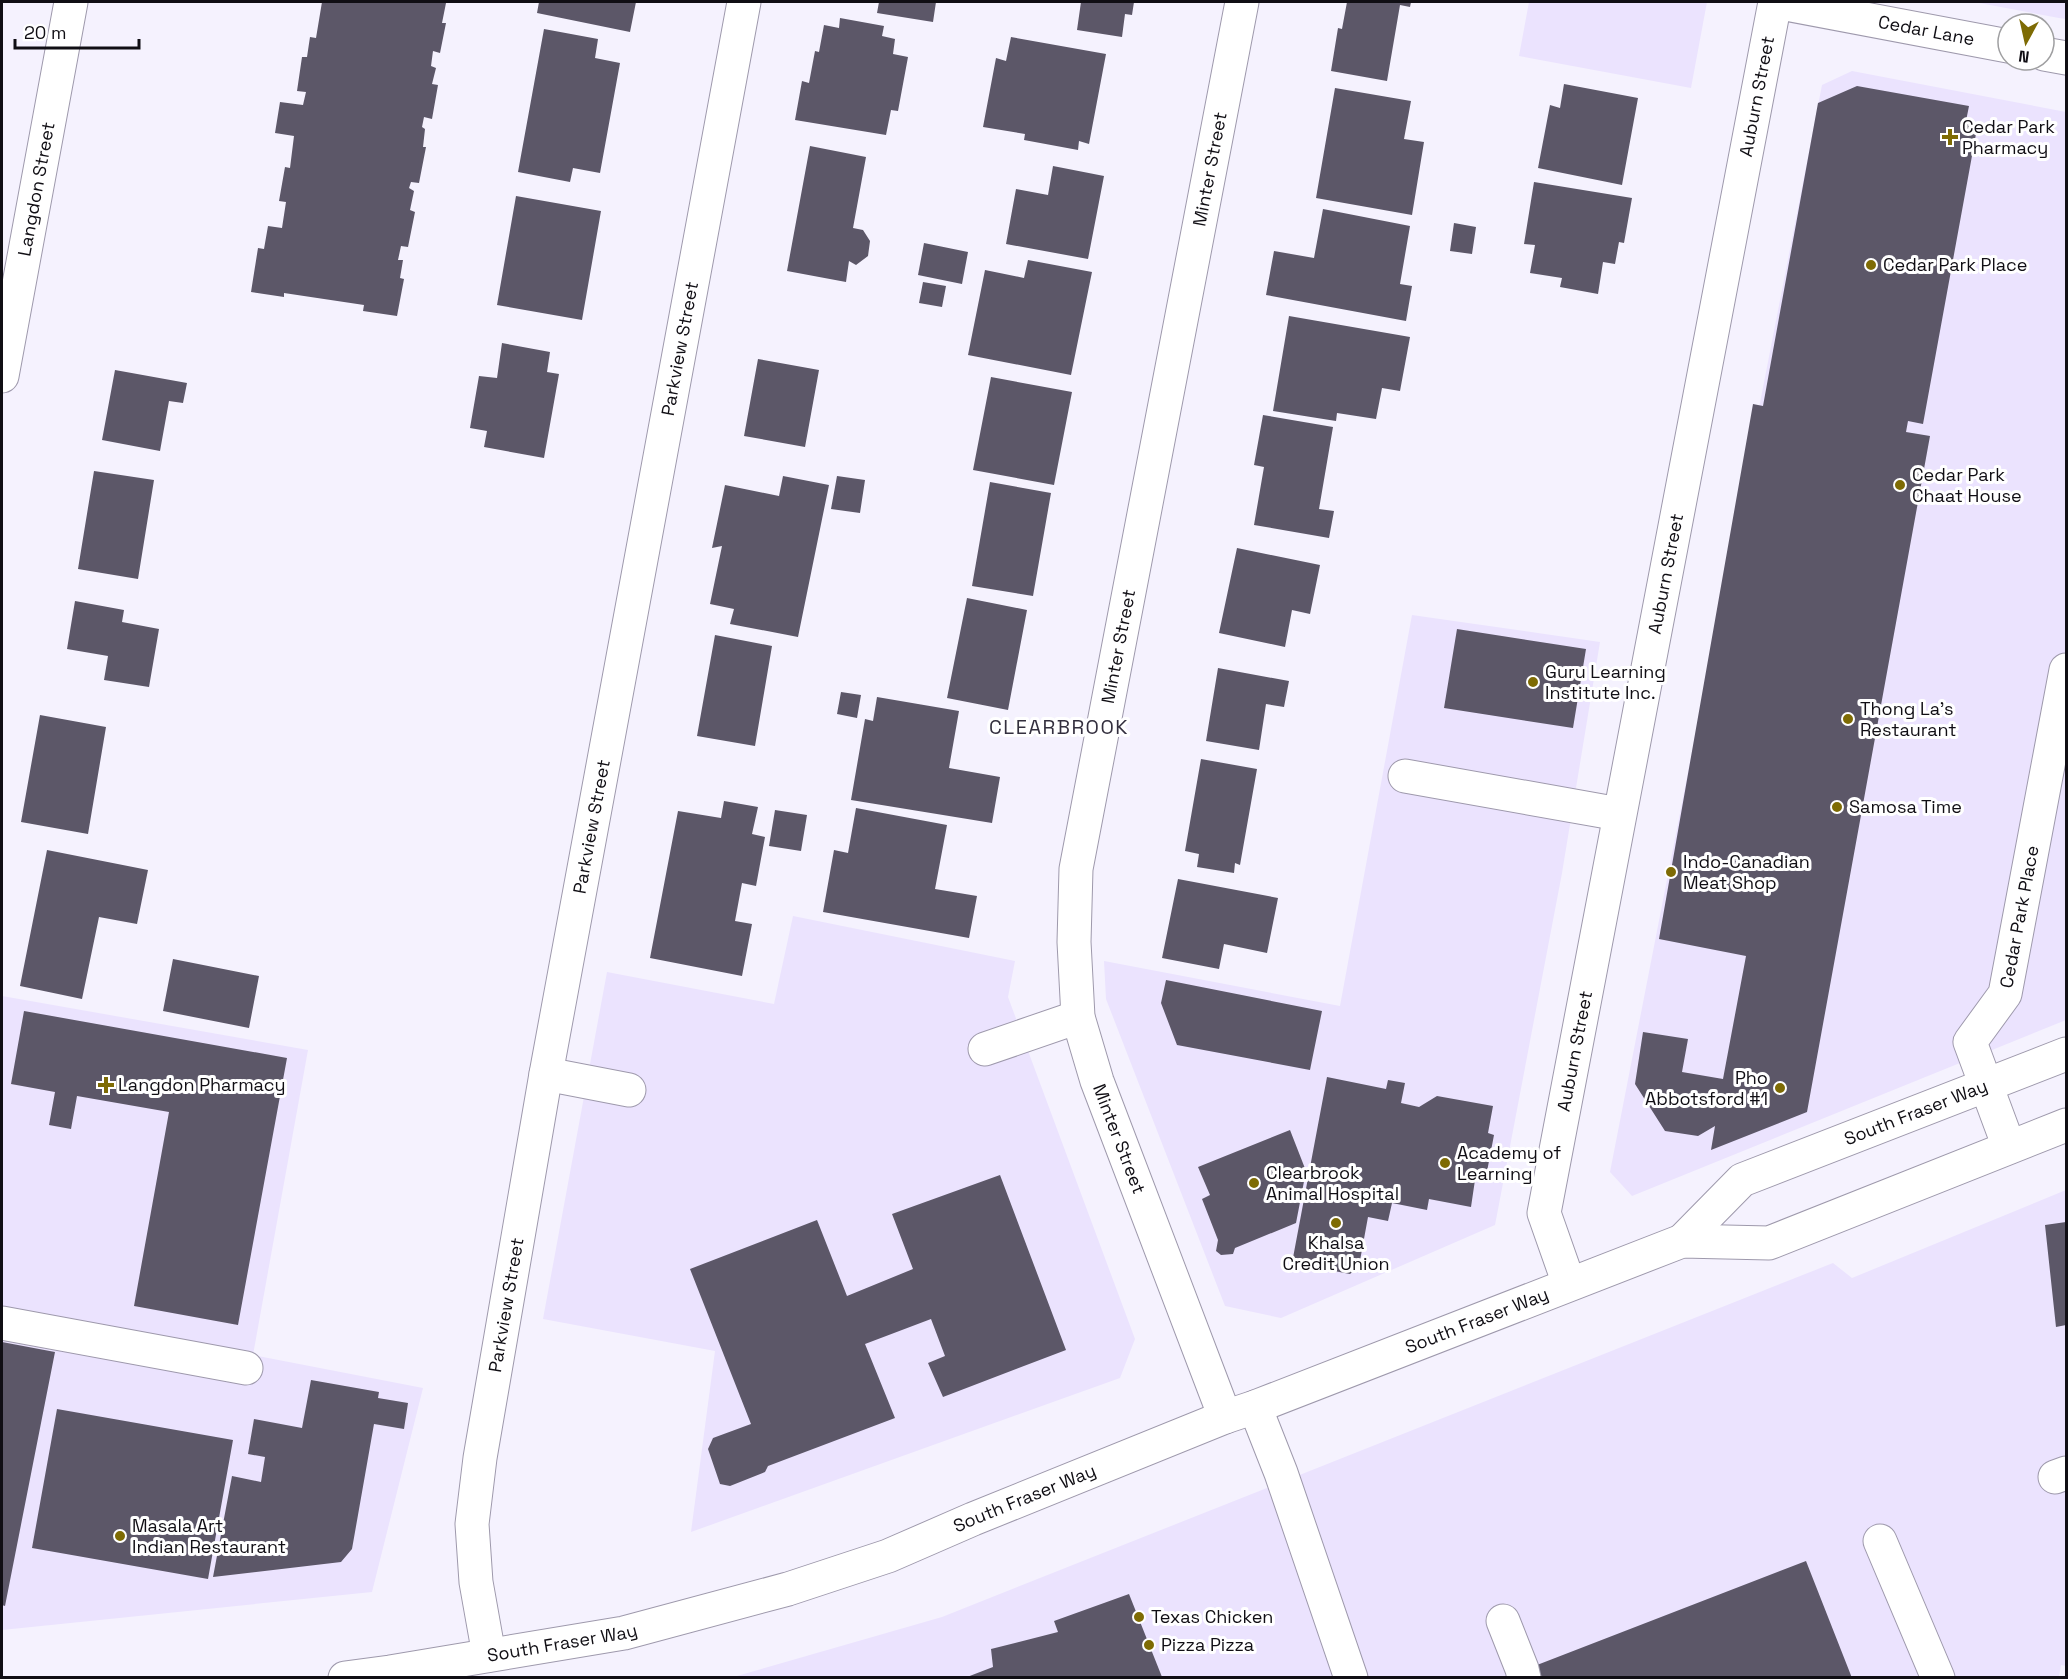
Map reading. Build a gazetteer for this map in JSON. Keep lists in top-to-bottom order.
{
  "streets": {
    "street": [
      "Cedar Lane",
      "Auburn Street",
      "Minter Street",
      "Langdon Street",
      "Parkview Street",
      "Cedar Park Place",
      "South Fraser Way"
    ]
  },
  "crossings": [
    ["Cedar Lane", "Auburn Street"],
    ["Auburn Street", "South Fraser Way"],
    ["Minter Street", "South Fraser Way"],
    ["Parkview Street", "South Fraser Way"],
    ["Cedar Park Place", "South Fraser Way"]
  ],
  "districts": ["CLEARBROOK"],
  "places": {
    "health": ["Cedar Park Pharmacy", "Langdon Pharmacy"],
    "other": [
      "Cedar Park Place",
      "Cedar Park Chaat House",
      "Guru Learning Institute Inc.",
      "Thong La's Restaurant",
      "Samosa Time",
      "Indo-Canadian Meat Shop",
      "Pho Abbotsford #1",
      "Academy of Learning",
      "Clearbrook Animal Hospital",
      "Khalsa Credit Union",
      "Masala Art Indian Restaurant",
      "Texas Chicken",
      "Pizza Pizza"
    ]
  },
  "scale_bar": "20 m",
  "north": "bottom"
}
